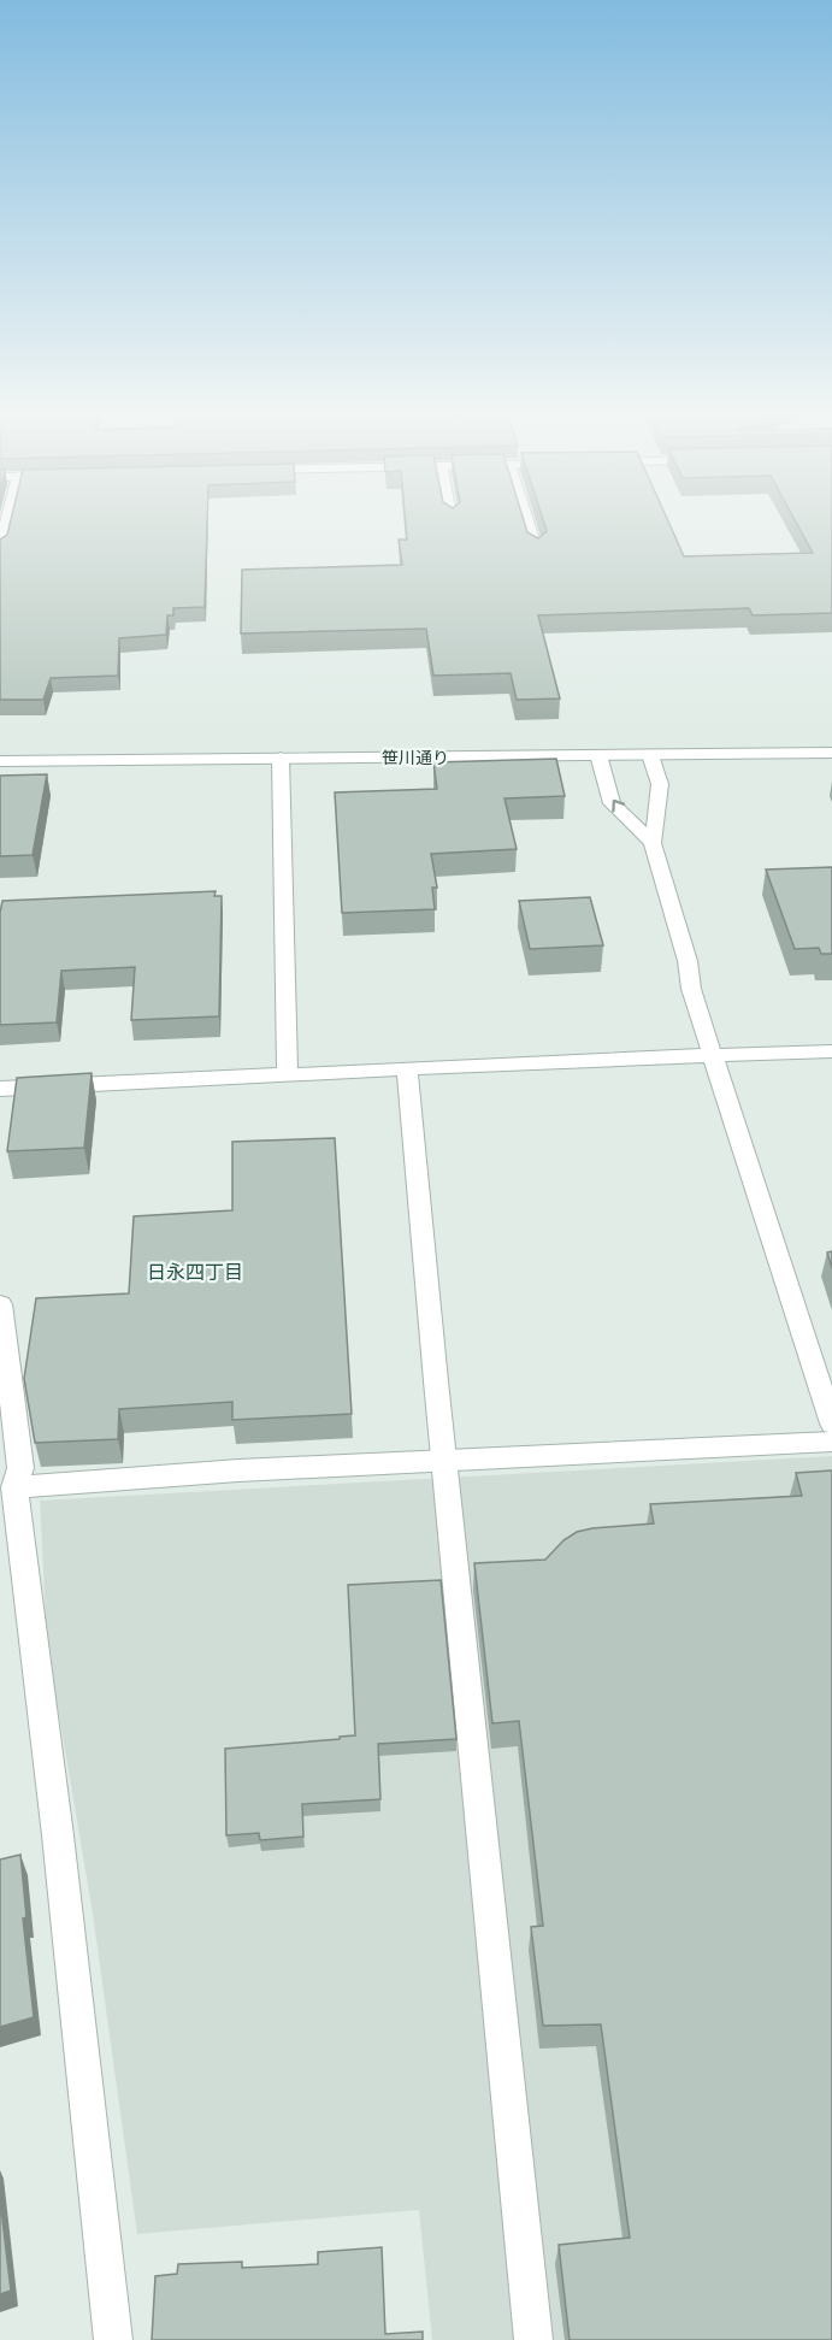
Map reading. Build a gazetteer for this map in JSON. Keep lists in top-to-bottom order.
{
  "streets": {
    "street": ["笹川通り"]
  },
  "districts": ["日永四丁目"]
}
